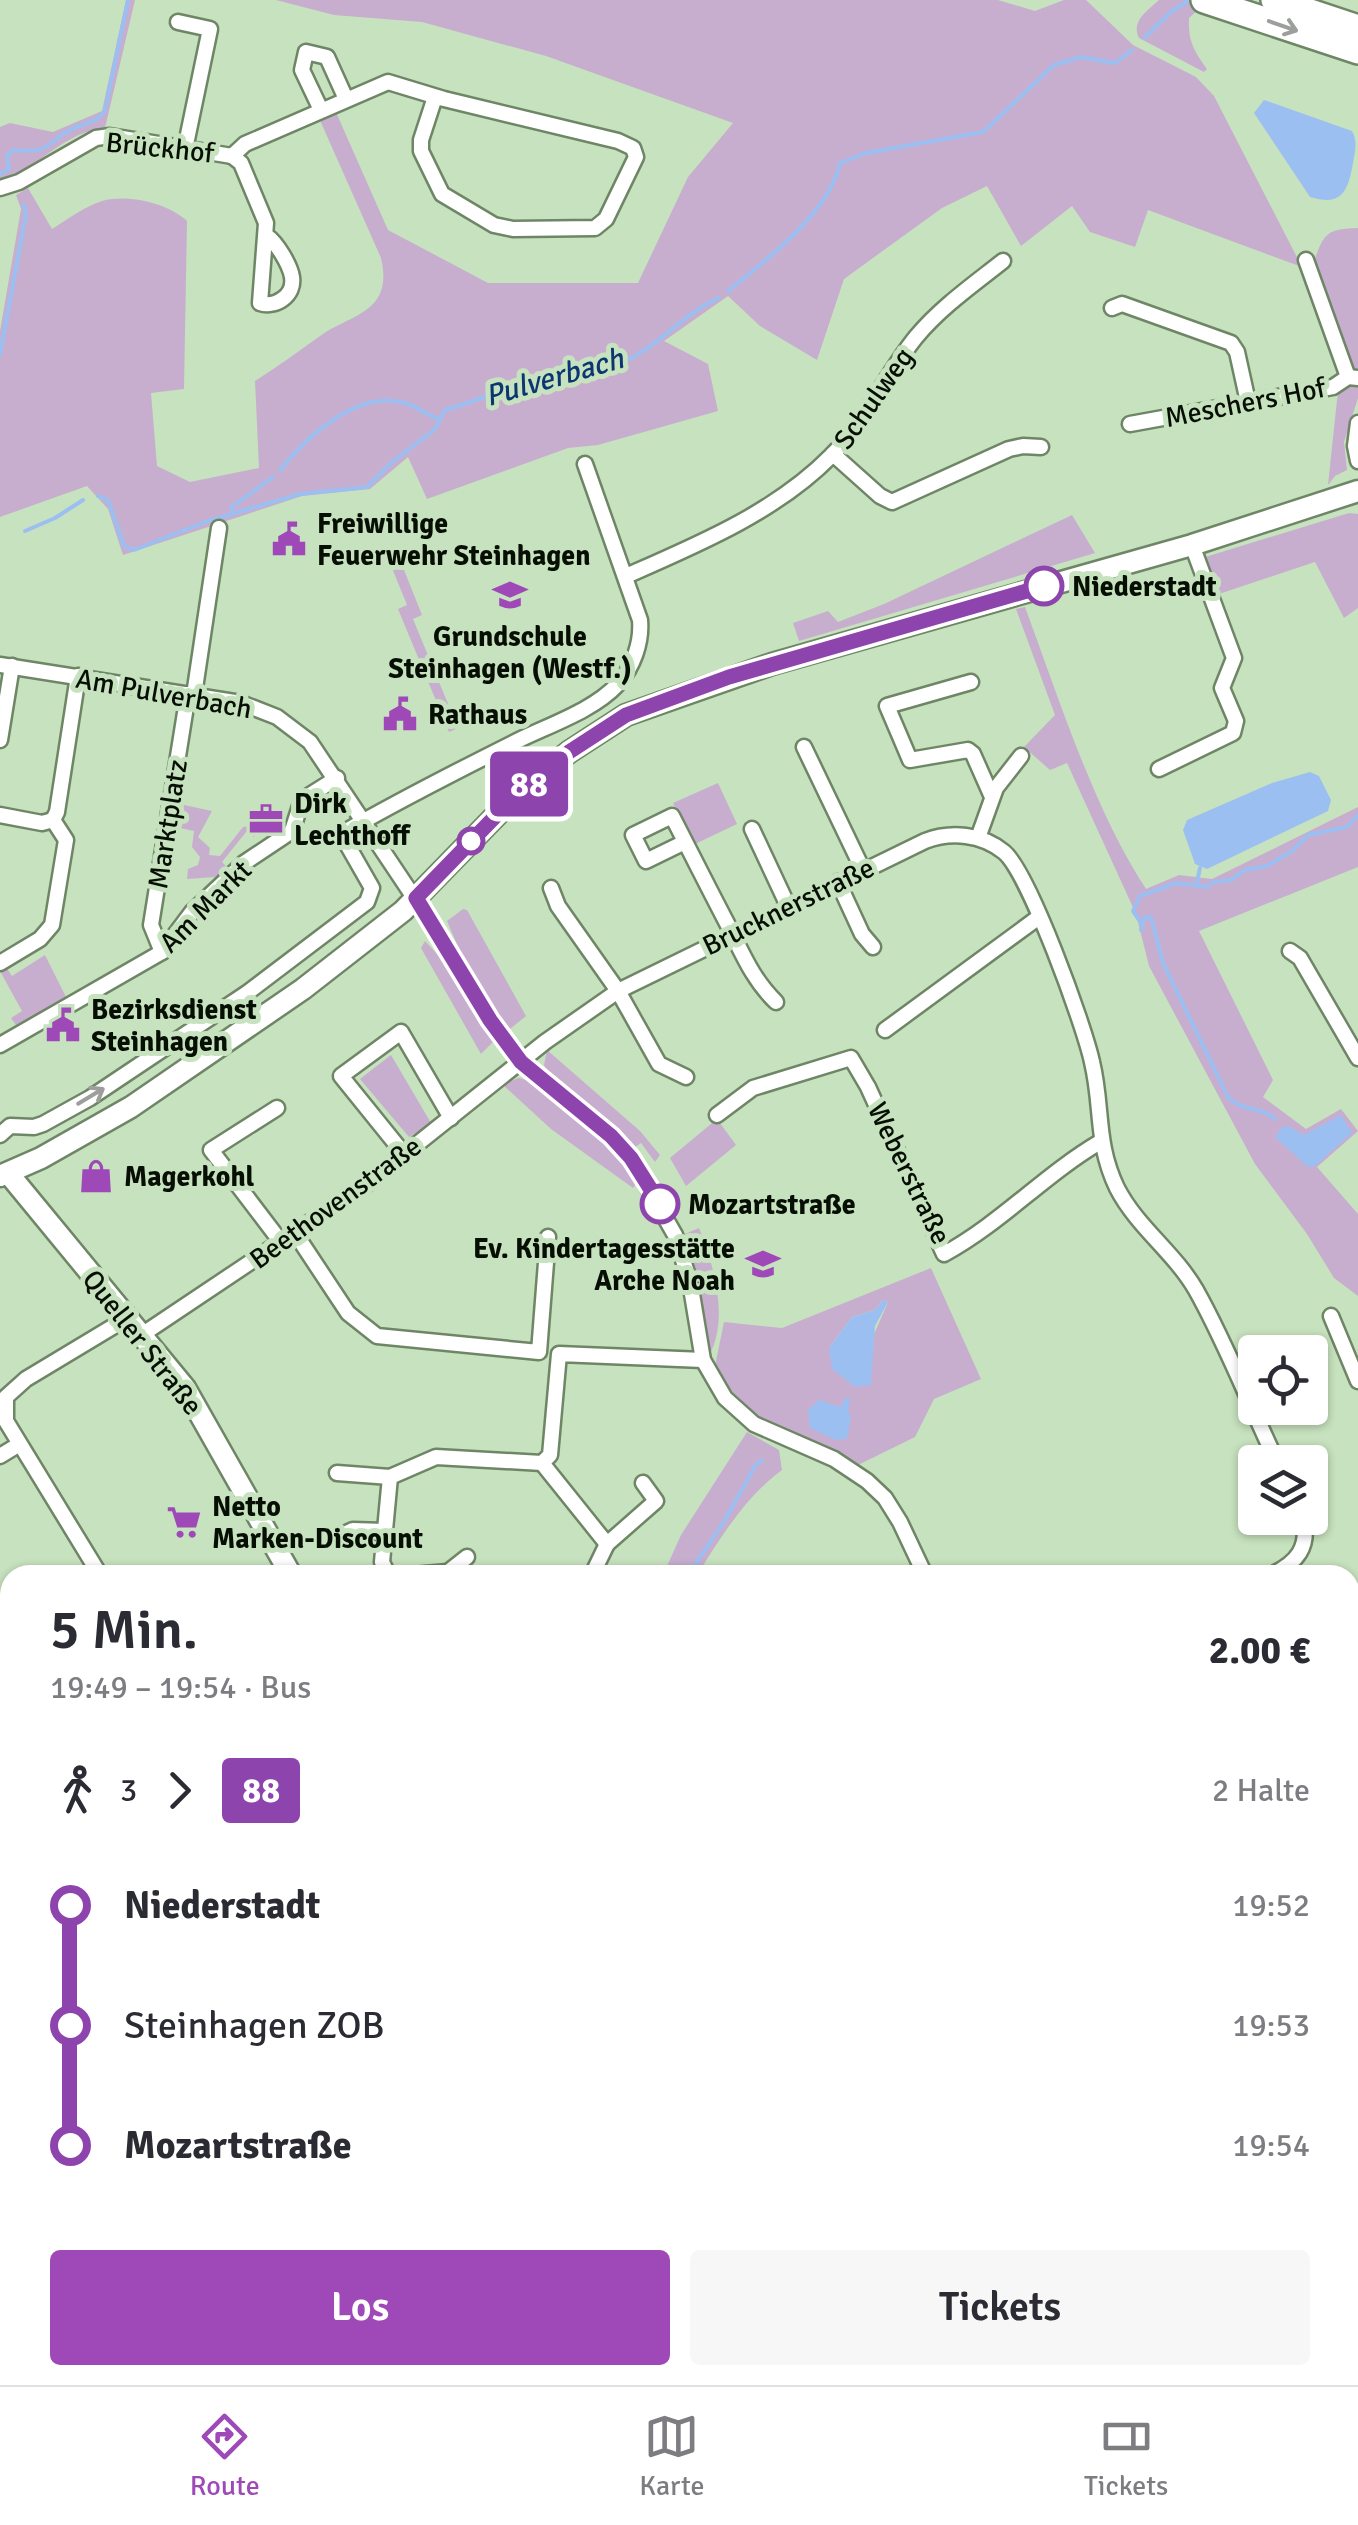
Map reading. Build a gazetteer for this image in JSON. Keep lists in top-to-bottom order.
{
  "streets": {
    "main road": ["Queller Straße"],
    "street": [
      "Brückhof",
      "Schulweg",
      "Meschers Hof",
      "Am Pulverbach",
      "Marktplatz",
      "Am Markt",
      "Brucknerstraße",
      "Weberstraße",
      "Beethovenstraße"
    ]
  },
  "crossings": [
    ["Am Pulverbach", "Marktplatz"],
    ["Am Pulverbach", "Am Markt"],
    ["Marktplatz", "Am Markt"],
    ["Brucknerstraße", "Beethovenstraße"],
    ["Beethovenstraße", "Queller Straße"]
  ],
  "water": ["Pulverbach"],
  "places": {
    "public building": ["Freiwillige Feuerwehr Steinhagen", "Rathaus", "Bezirksdienst Steinhagen"],
    "other": ["Niederstadt", "Mozartstraße"],
    "school or university": ["Grundschule Steinhagen (Westf.)", "Ev. Kindertagesstätte Arche Noah"],
    "office": ["Dirk Lechthoff"],
    "shop": ["Magerkohl"],
    "supermarket": ["Netto Marken-Discount"]
  },
  "lines": ["bus line 88"],
  "page": {
    "on_map": "88",
    "heading": ["5 Min.", "19:49 – 19:54 · Bus", "2.00 €"],
    "legs": ["3", "88", "2 Halte"],
    "list": [
      {
        "name": "Niederstadt",
        "value": "19:52"
      },
      {
        "name": "Steinhagen ZOB",
        "value": "19:53"
      },
      {
        "name": "Mozartstraße",
        "value": "19:54"
      }
    ],
    "buttons": ["Los", "Tickets"],
    "tabs": ["Route", "Karte", "Tickets"]
  }
}
